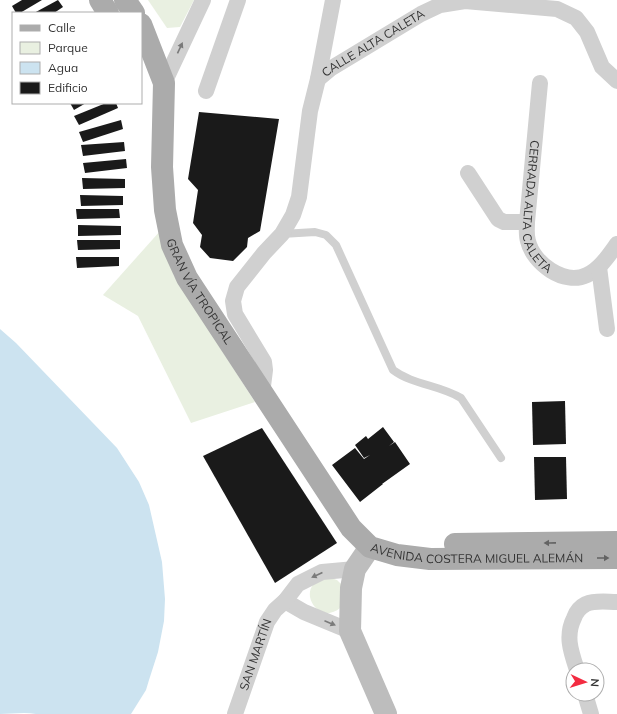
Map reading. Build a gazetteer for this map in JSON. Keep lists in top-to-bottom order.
{
  "streets": {
    "main road": ["GRAN VÍA TROPICAL", "AVENIDA COSTERA MIGUEL ALEMÁN"],
    "street": ["CALLE ALTA CALETA", "CERRADA ALTA CALETA", "SAN MARTÍN"]
  },
  "crossings": [
    ["CALLE ALTA CALETA", "GRAN VÍA TROPICAL"],
    ["GRAN VÍA TROPICAL", "AVENIDA COSTERA MIGUEL ALEMÁN"]
  ],
  "one_way": ["SAN MARTÍN"],
  "legend": [
    "Calle",
    "Parque",
    "Agua",
    "Edificio"
  ],
  "north": "right"
}
